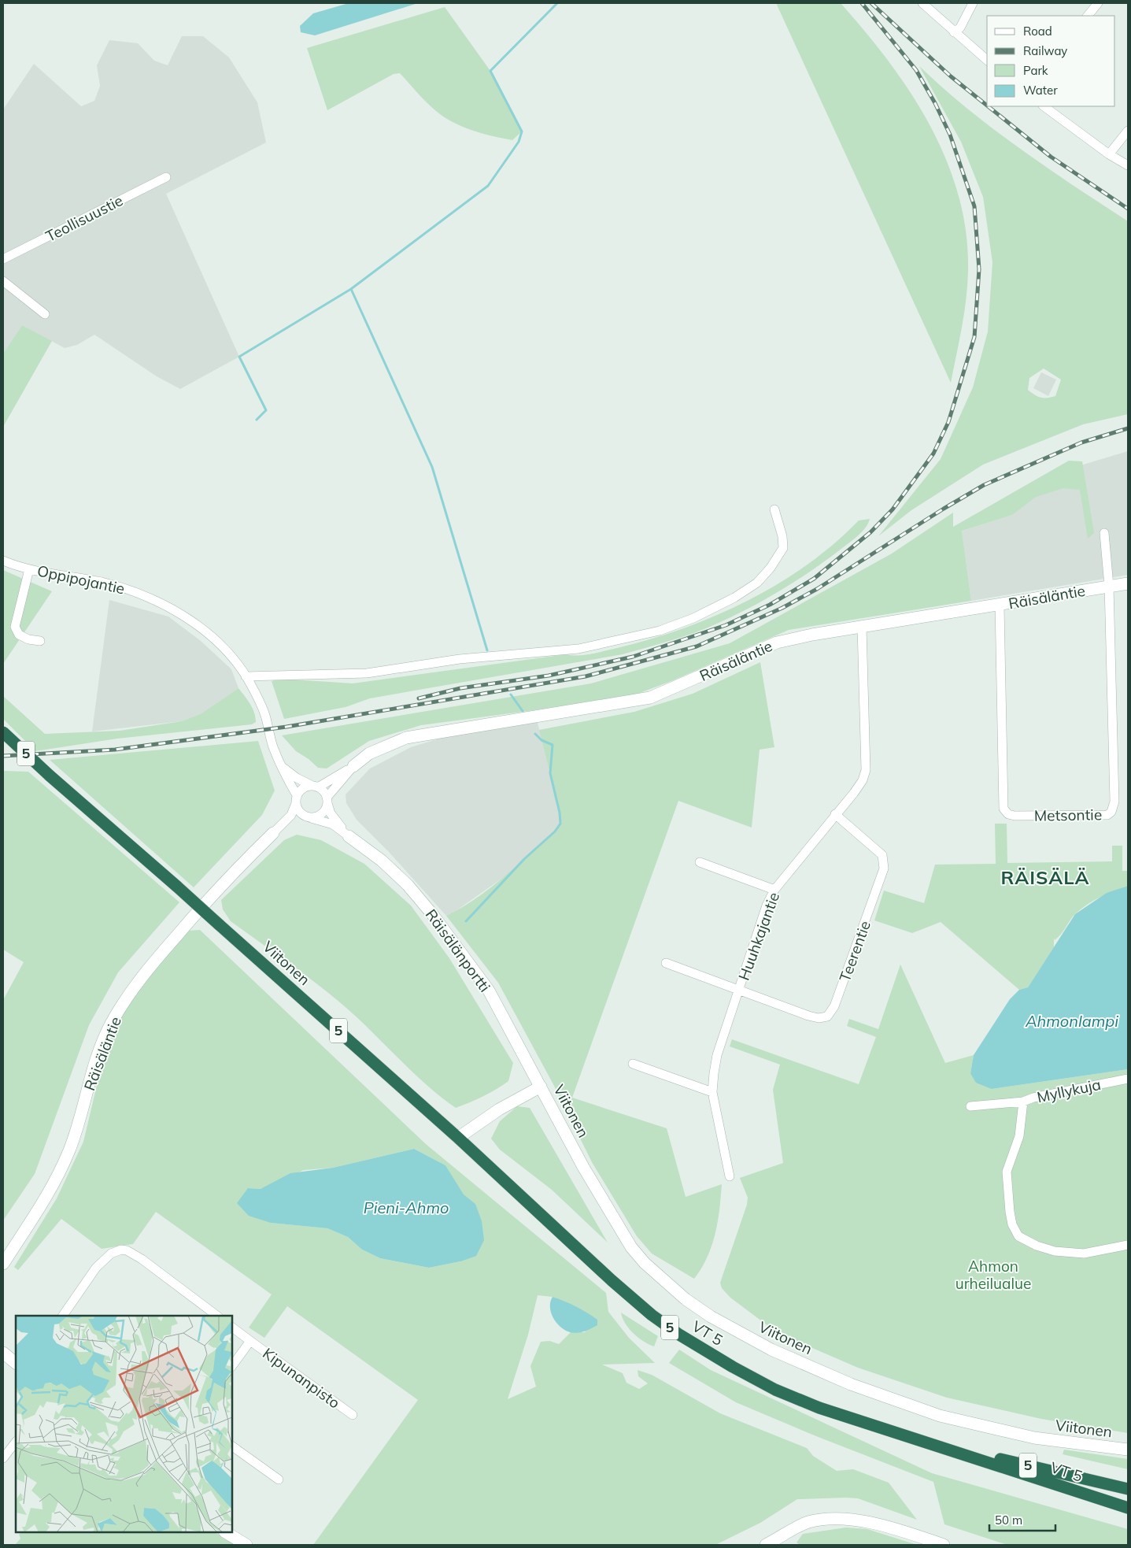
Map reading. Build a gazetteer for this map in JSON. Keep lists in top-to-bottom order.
{
  "streets": {
    "highway": ["5", "Viitonen", "VT 5"],
    "street": [
      "Teollisuustie",
      "Oppipojantie",
      "Räisäläntie",
      "Metsontie",
      "Huuhkajantie",
      "Räisälänportti",
      "Teerentie",
      "Myllykuja",
      "Kipunanpisto"
    ]
  },
  "crossings": [
    ["Räisäläntie", "Metsontie"],
    ["Räisäläntie", "Huuhkajantie"],
    ["Huuhkajantie", "Teerentie"],
    ["Räisälänportti", "Viitonen"],
    ["Viitonen", "VT 5"]
  ],
  "districts": ["RÄISÄLÄ"],
  "water": ["Ahmonlampi", "Pieni-Ahmo"],
  "parks": ["Ahmon urheilualue"],
  "legend": [
    "Road",
    "Railway",
    "Park",
    "Water"
  ],
  "scale_bar": "50 m"
}
